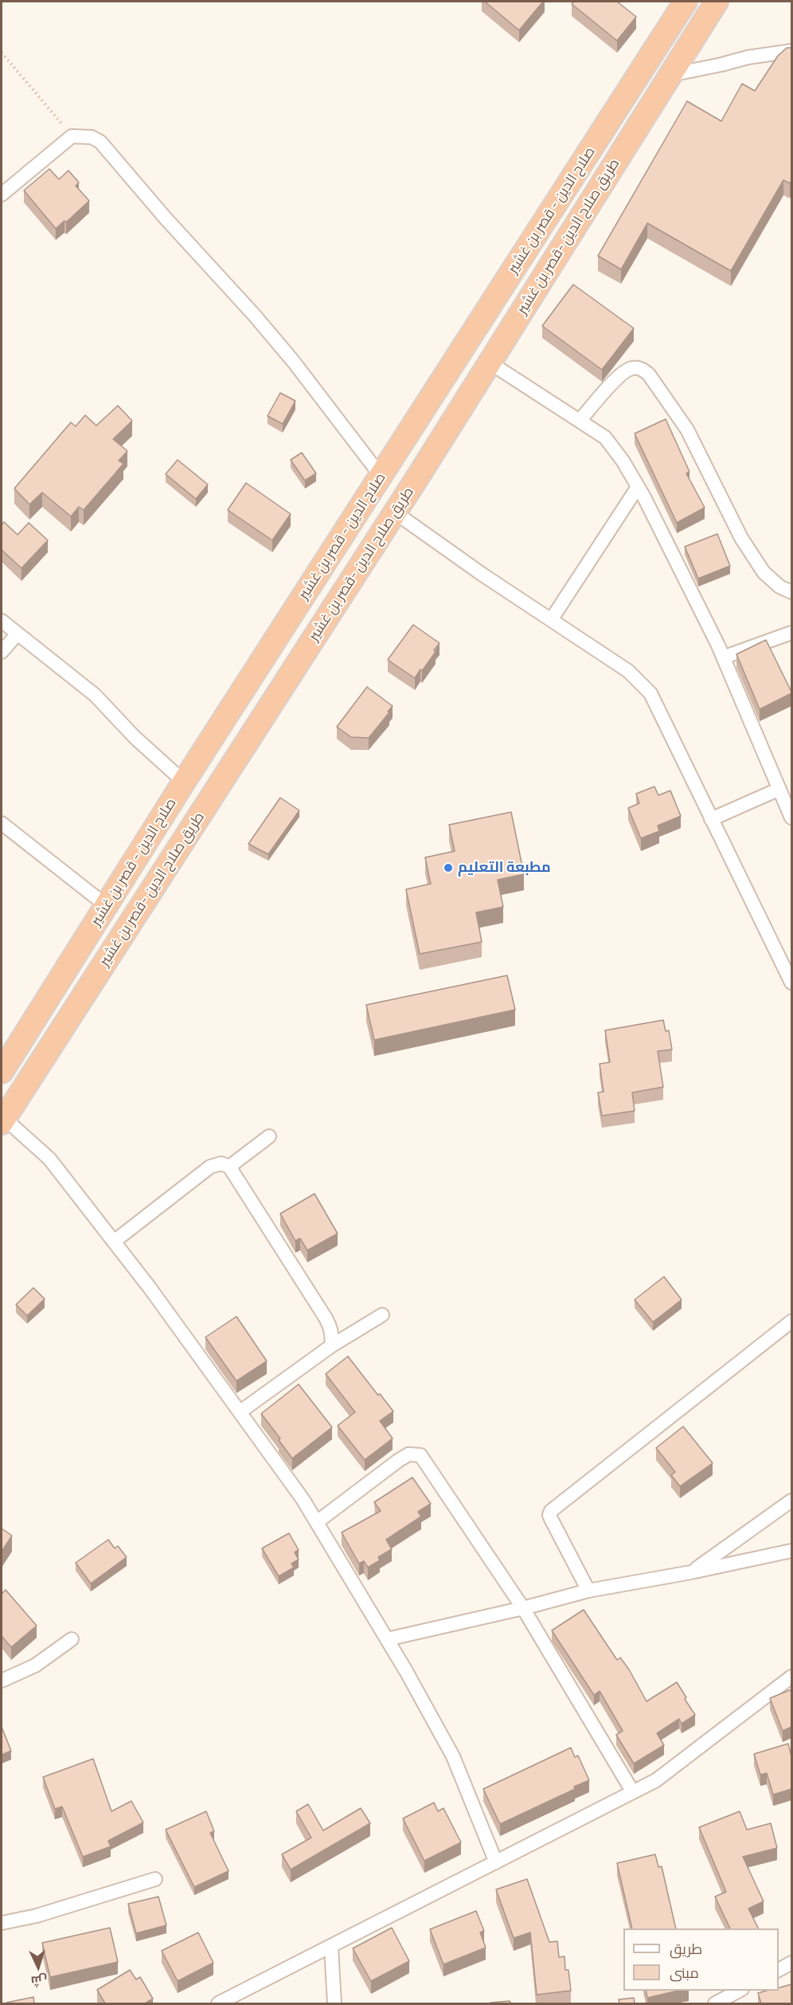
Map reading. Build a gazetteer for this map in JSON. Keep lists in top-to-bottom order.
{
  "streets": {
    "highway": ["صلاح الدين - قصر بن غشير", "طريق صلاح الدين -قصر بن غشير"]
  },
  "places": ["مطبعة التعليم"],
  "legend": ["طريق", "مبنى"],
  "north": "bottom"
}
